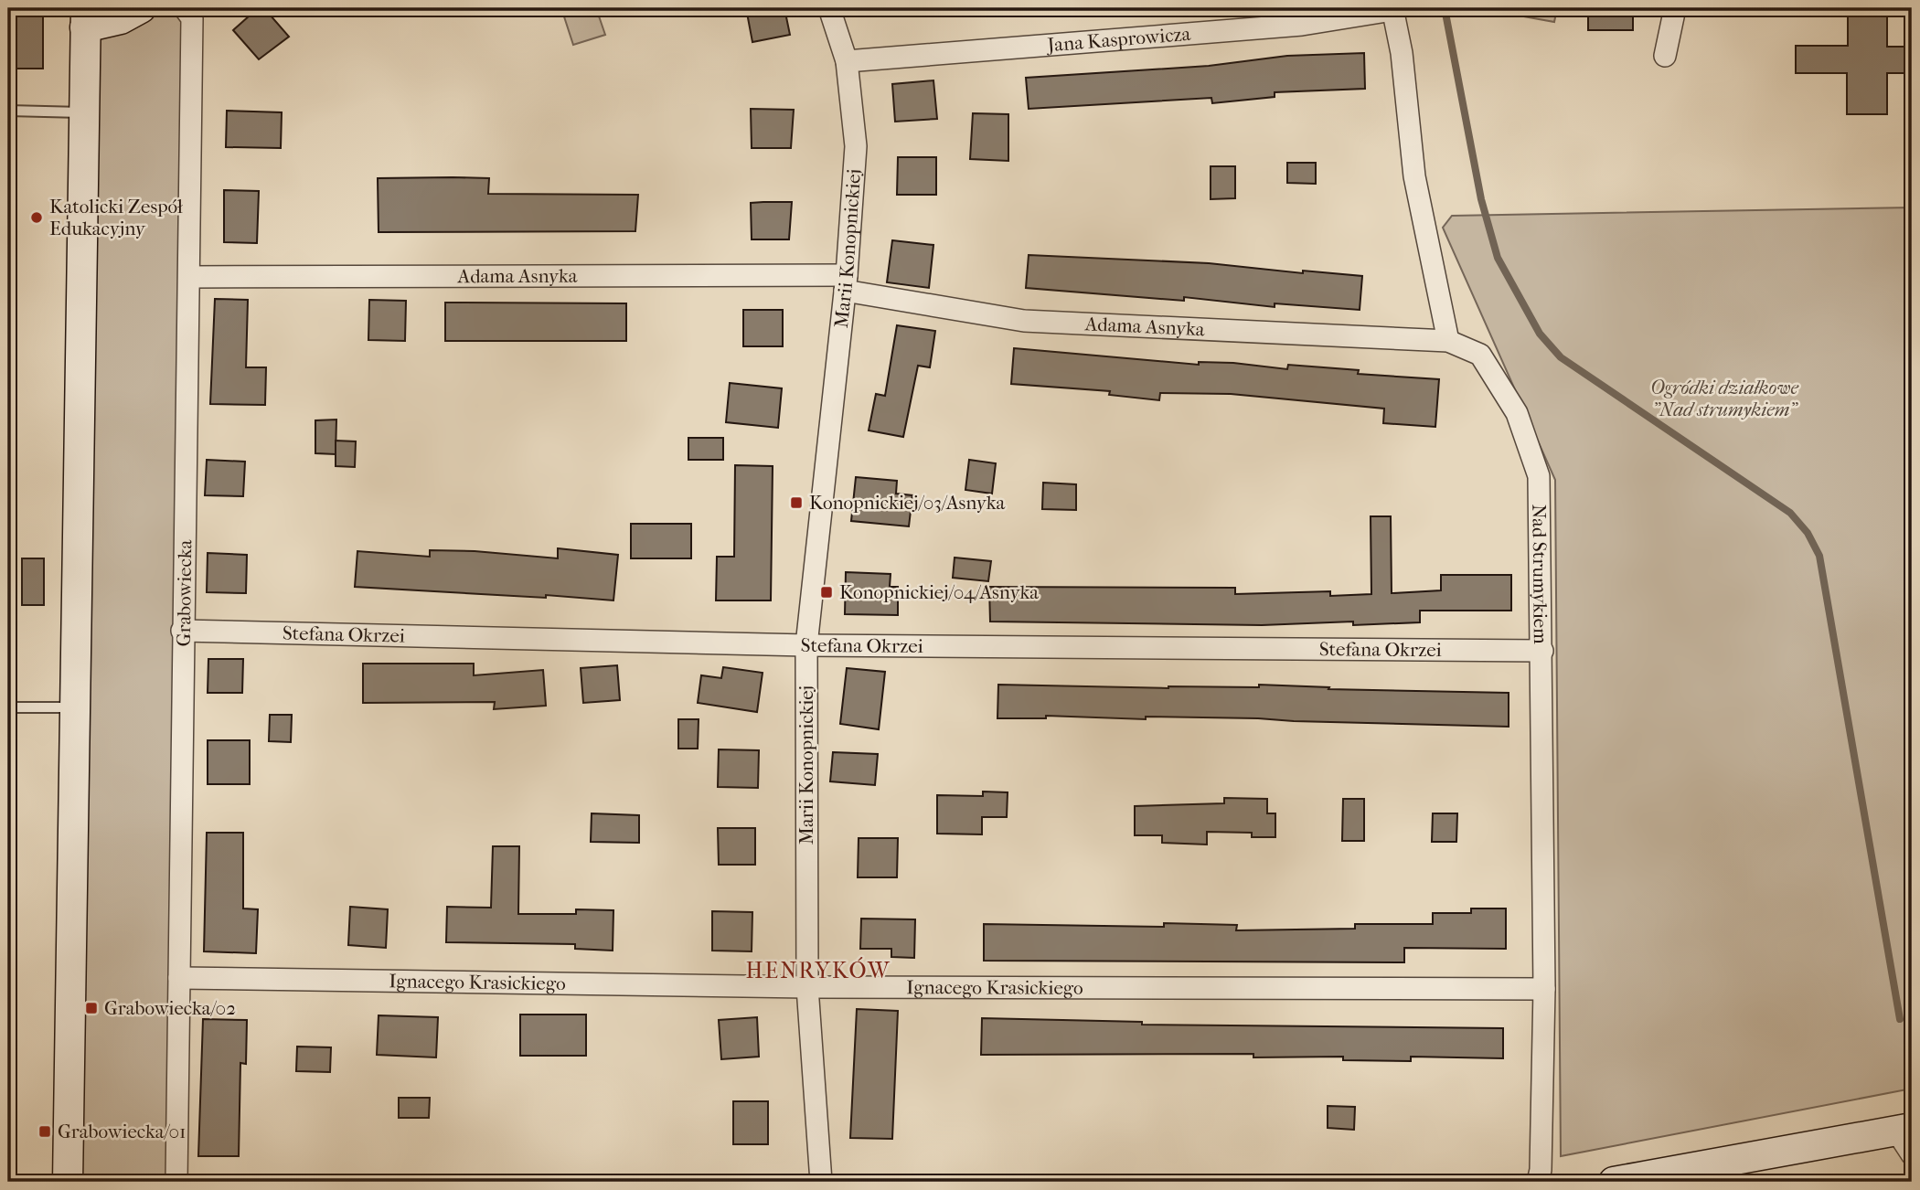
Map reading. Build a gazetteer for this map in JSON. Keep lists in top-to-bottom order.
{
  "streets": {
    "street": [
      "Jana Kasprowicza",
      "Marii Konopnickiej",
      "Adama Asnyka",
      "Nad Strumykiem",
      "Grabowiecka",
      "Stefana Okrzei",
      "Ignacego Krasickiego"
    ]
  },
  "crossings": [
    ["Jana Kasprowicza", "Marii Konopnickiej"],
    ["Marii Konopnickiej", "Adama Asnyka"],
    ["Marii Konopnickiej", "Stefana Okrzei"],
    ["Marii Konopnickiej", "Ignacego Krasickiego"],
    ["Adama Asnyka", "Nad Strumykiem"],
    ["Adama Asnyka", "Grabowiecka"],
    ["Nad Strumykiem", "Stefana Okrzei"],
    ["Nad Strumykiem", "Ignacego Krasickiego"],
    ["Grabowiecka", "Stefana Okrzei"],
    ["Grabowiecka", "Ignacego Krasickiego"]
  ],
  "districts": ["HENRYKÓW"],
  "parks": ["Ogródki działkowe \"Nad strumykiem\""],
  "places": {
    "other": ["Katolicki Zespół Edukacyjny"],
    "transit": [
      "Konopnickiej/03/Asnyka",
      "Konopnickiej/04/Asnyka",
      "Grabowiecka/02",
      "Grabowiecka/01"
    ]
  }
}
